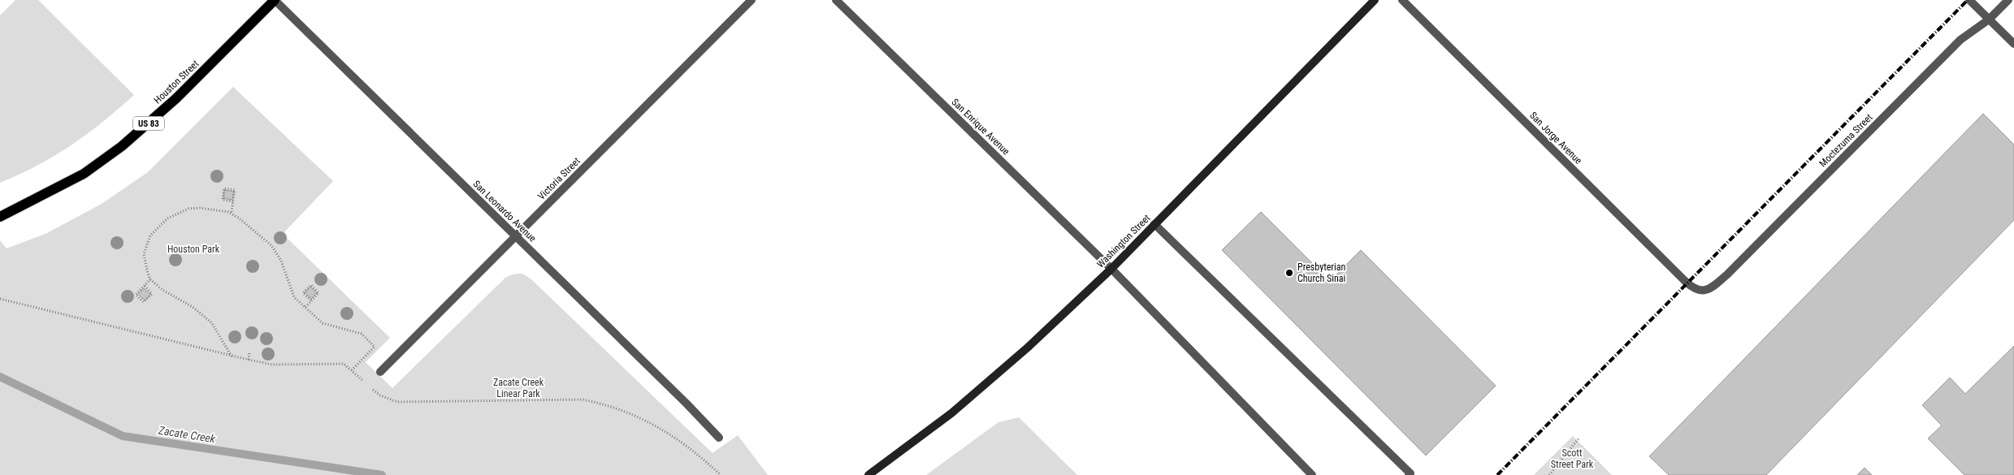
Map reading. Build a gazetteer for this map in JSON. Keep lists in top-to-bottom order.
{
  "streets": {
    "main road": ["Houston Street", "US 83", "Washington Street"],
    "street": [
      "San Enrique Avenue",
      "San Jorge Avenue",
      "Moctezuma Street",
      "Victoria Street",
      "San Leonardo Avenue"
    ]
  },
  "crossings": [
    ["Houston Street", "San Leonardo Avenue"],
    ["San Enrique Avenue", "Washington Street"],
    ["San Jorge Avenue", "Moctezuma Street"],
    ["Victoria Street", "San Leonardo Avenue"]
  ],
  "water": ["Zacate Creek"],
  "parks": ["Houston Park", "Zacate Creek Linear Park", "Scott Street Park"],
  "places": ["Presbyterian Church Sinai"]
}
